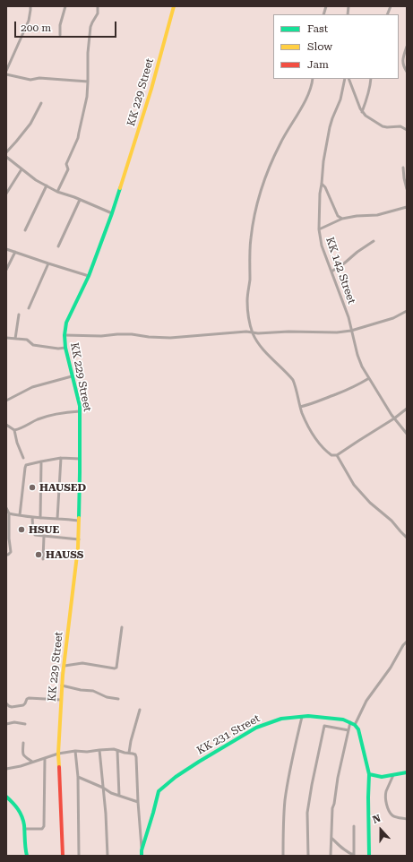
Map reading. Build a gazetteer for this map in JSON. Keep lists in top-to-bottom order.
{
  "streets": {
    "street": ["KK 229 Street", "KK 142 Street", "KK 231 Street"]
  },
  "places": ["HAUSED", "HSUE", "HAUSS"],
  "legend": ["Fast", "Slow", "Jam"],
  "scale_bar": "200 m",
  "north": "top"
}
